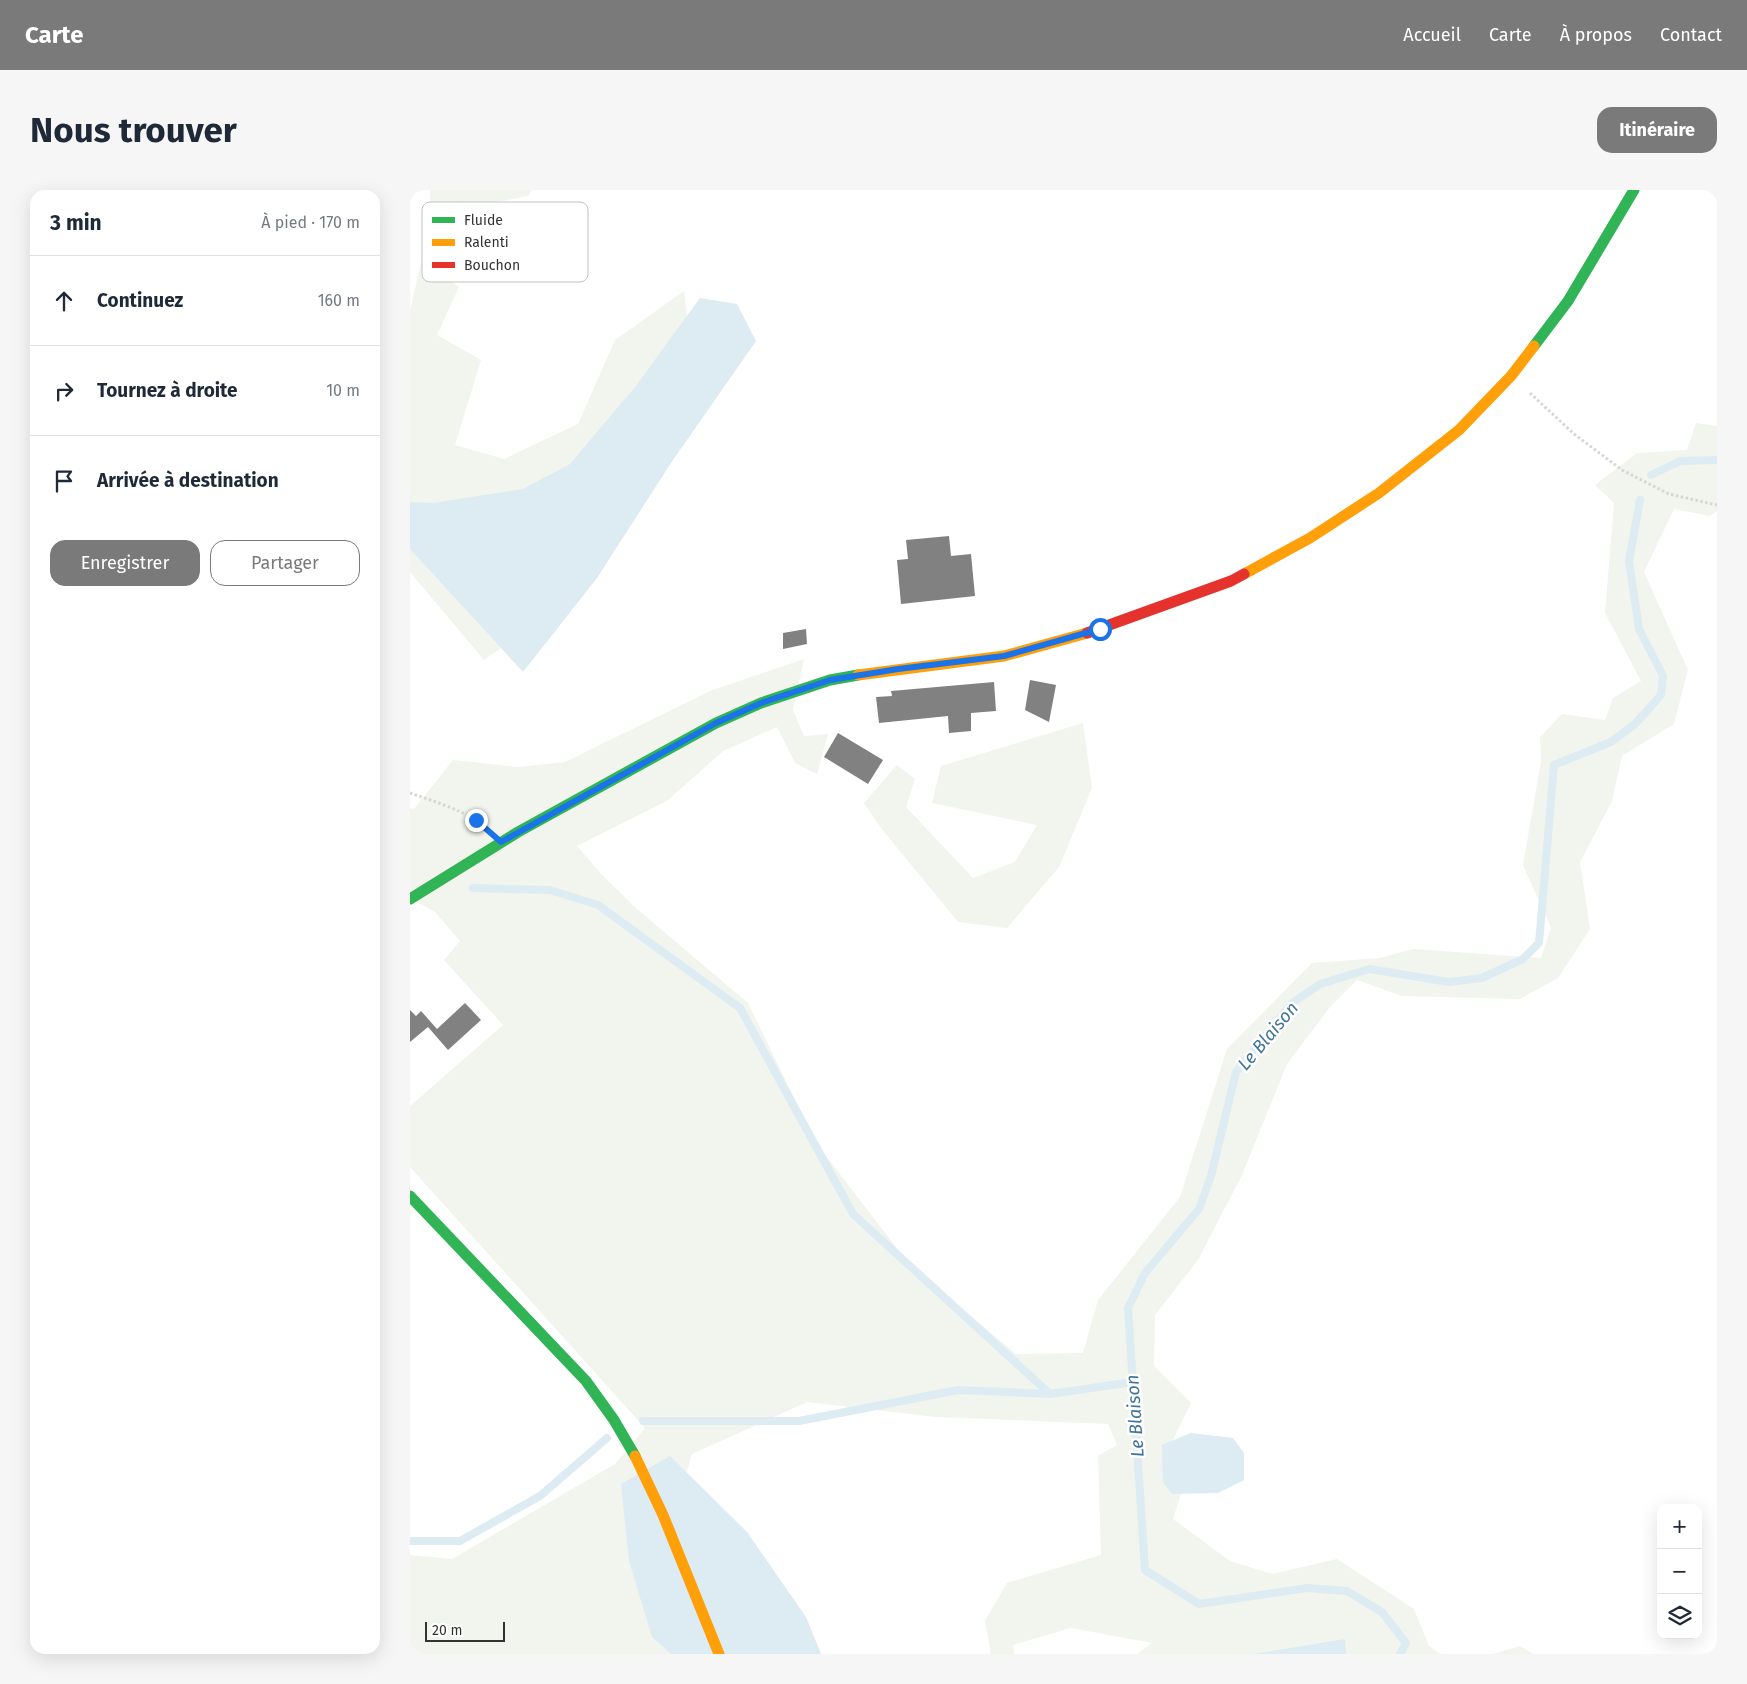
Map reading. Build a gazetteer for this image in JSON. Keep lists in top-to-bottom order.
{
  "water": ["Le Blaison"],
  "legend": ["Fluide", "Ralenti", "Bouchon"],
  "scale_bar": "20 m",
  "page": {
    "header": "Carte",
    "nav": [
      "Accueil",
      "Carte",
      "À propos",
      "Contact"
    ],
    "buttons": [
      "Itinéraire",
      ["Enregistrer", "Partager"]
    ],
    "title": "Nous trouver",
    "heading": ["3 min", "À pied · 170 m"],
    "list": [
      ["Continuez", "160 m"],
      ["Tournez à droite", "10 m"],
      "Arrivée à destination"
    ],
    "map_buttons": ["+", "−"],
    "scale": "20 m"
  }
}
